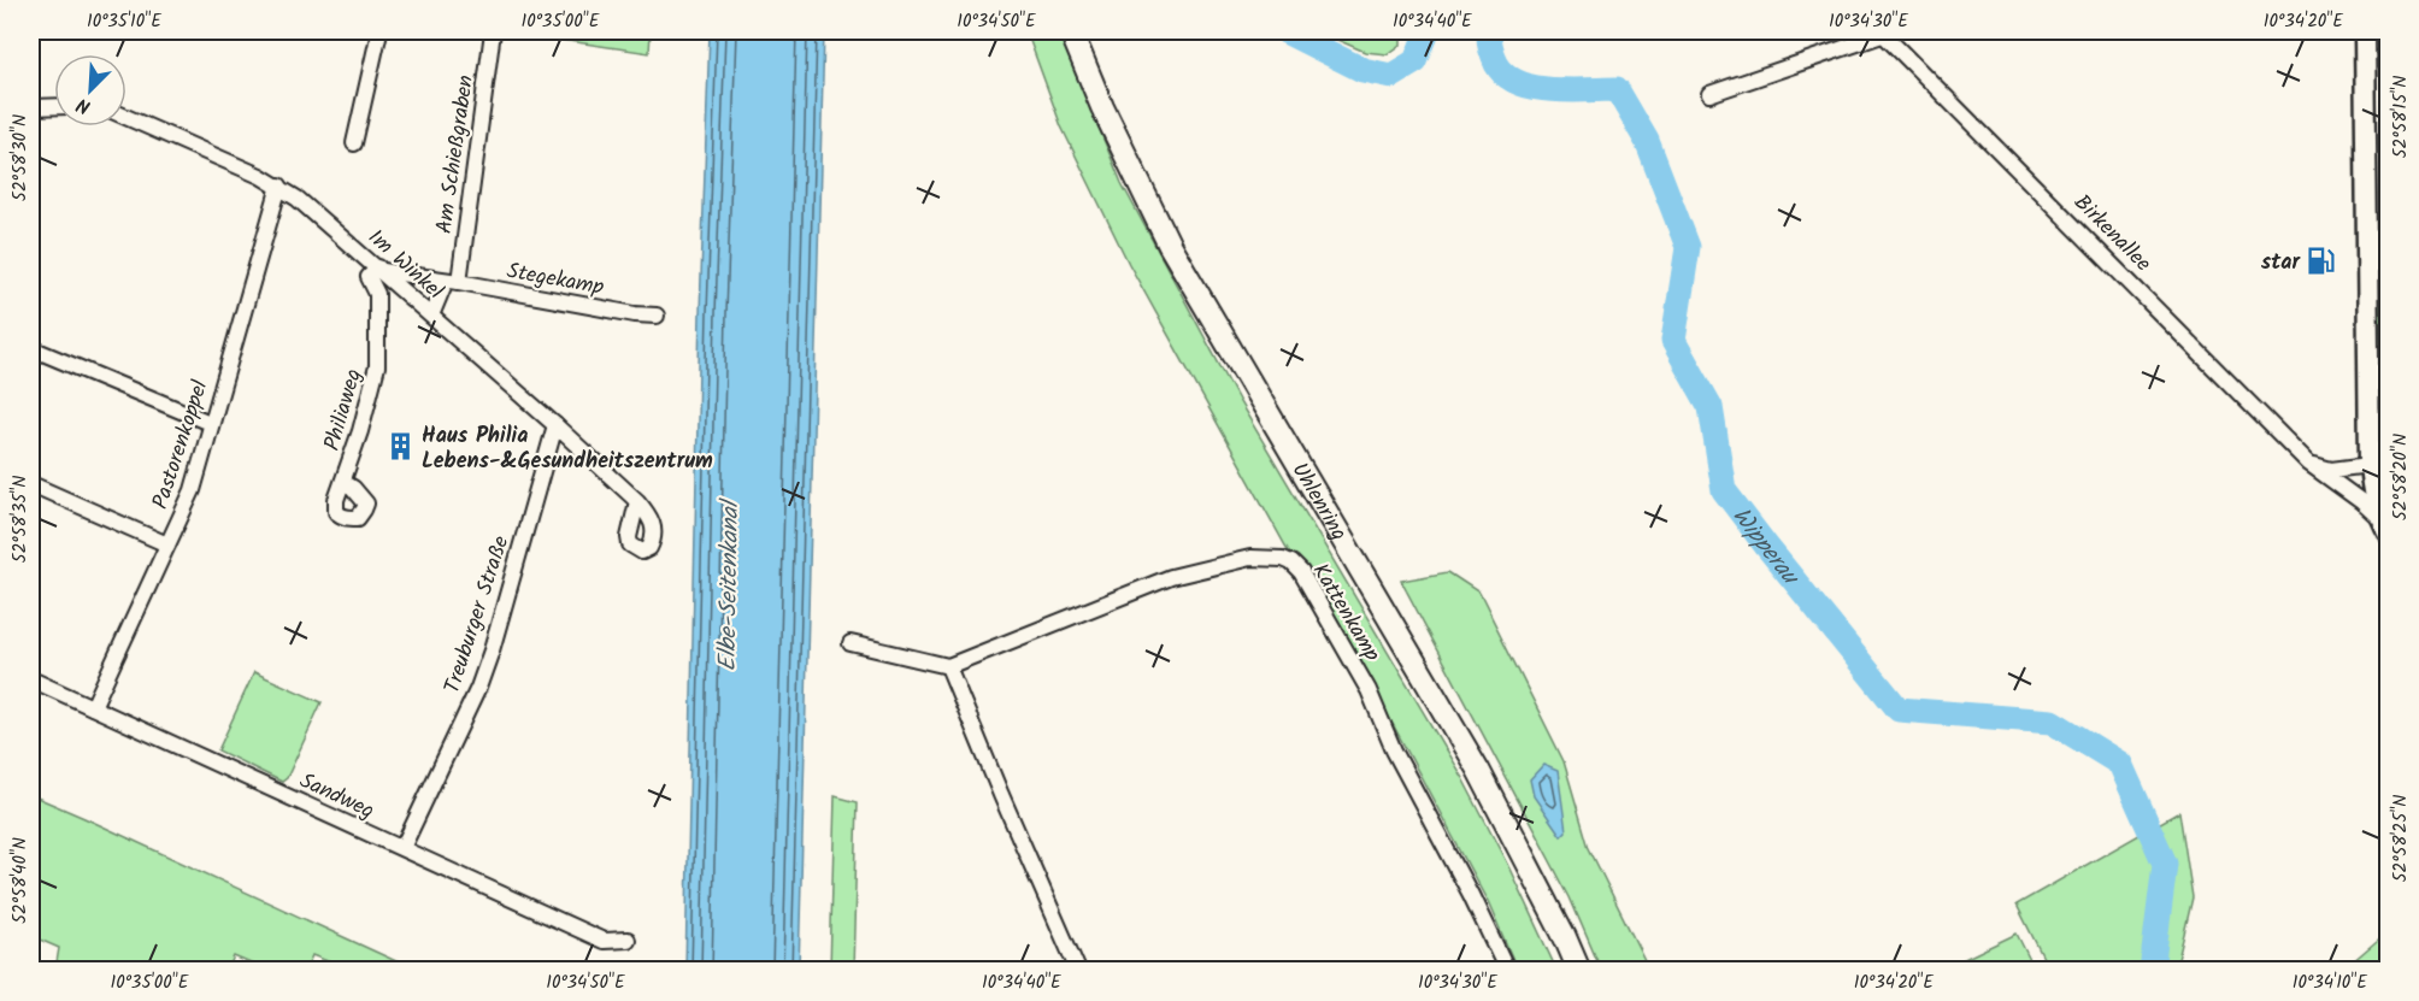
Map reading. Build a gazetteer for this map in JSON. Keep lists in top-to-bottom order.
{
  "streets": {
    "highway": ["Uhlenring"],
    "street": [
      "Am Schießgraben",
      "Birkenallee",
      "Im Winkel",
      "Stegekamp",
      "Philiaweg",
      "Pastorenkoppel",
      "Kattenkamp",
      "Treuburger Straße",
      "Sandweg"
    ]
  },
  "crossings": [
    ["Am Schießgraben", "Stegekamp"],
    ["Im Winkel", "Stegekamp"],
    ["Im Winkel", "Philiaweg"],
    ["Im Winkel", "Pastorenkoppel"],
    ["Im Winkel", "Treuburger Straße"],
    ["Stegekamp", "Philiaweg"],
    ["Pastorenkoppel", "Sandweg"],
    ["Treuburger Straße", "Sandweg"]
  ],
  "water": ["Wipperau", "Elbe-Seitenkanal"],
  "places": {
    "fuel station": ["star"],
    "building": ["Haus Philia Lebens-&Gesundheitszentrum"]
  },
  "north": "bottom left",
  "coordinates": [
    "10°35'10\"E",
    "10°35'00\"E",
    "10°34'50\"E",
    "10°34'40\"E",
    "10°34'30\"E",
    "10°34'20\"E",
    "52°58'15\"N",
    "52°58'30\"N",
    "52°58'20\"N",
    "52°58'35\"N",
    "52°58'25\"N",
    "52°58'40\"N",
    "10°34'10\"E"
  ]
}
